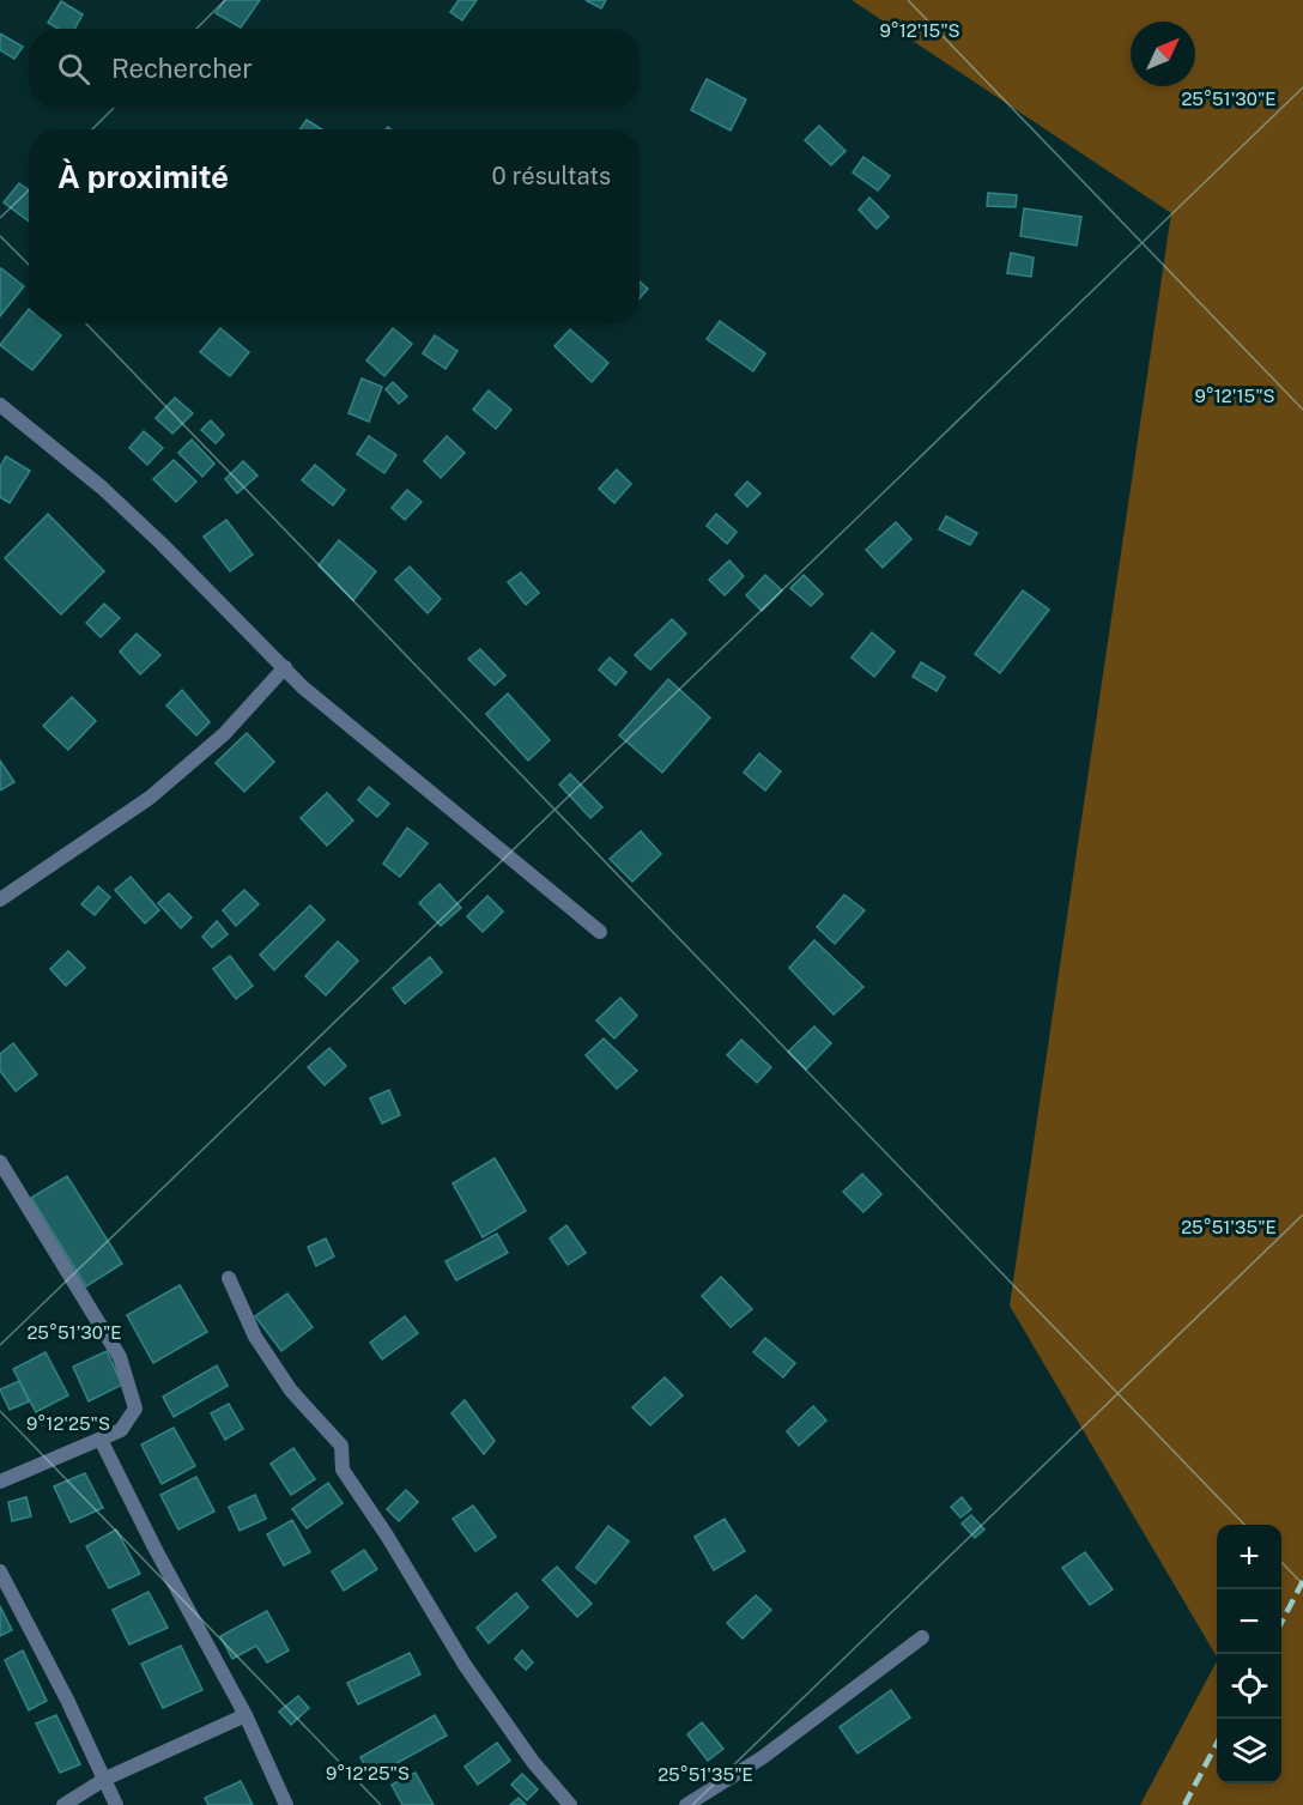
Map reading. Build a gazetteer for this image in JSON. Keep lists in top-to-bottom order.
{
  "north": "top right",
  "page": {
    "search": "Rechercher",
    "heading": ["À proximité", "0 résultats"],
    "map_buttons": ["+", "−"]
  },
  "coordinates": [
    "9°12'15\"S",
    "25°51'30\"E",
    "25°51'35\"E",
    "9°12'25\"S"
  ]
}
